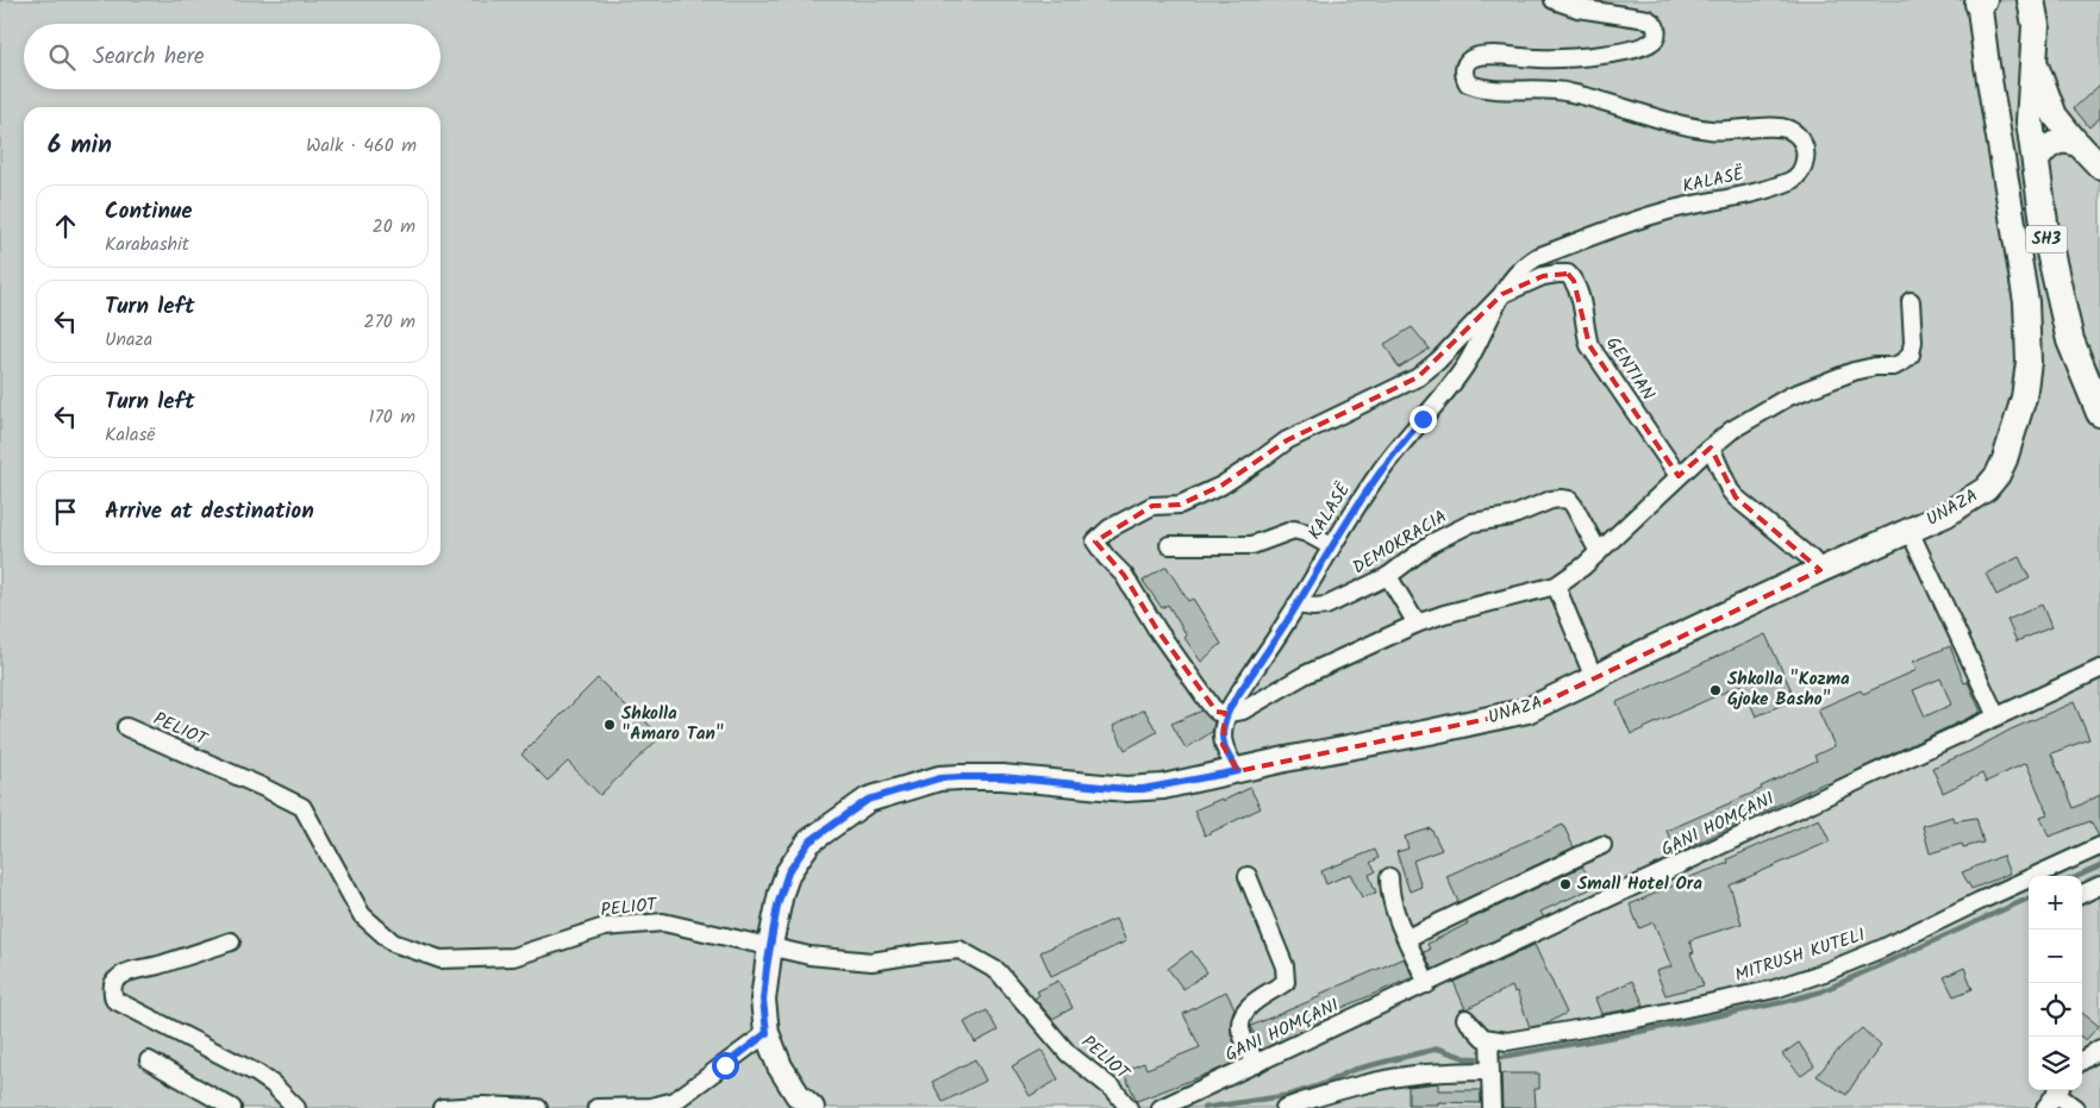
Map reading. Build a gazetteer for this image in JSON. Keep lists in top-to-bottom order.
{
  "streets": {
    "main road": ["SH3", "UNAZA"],
    "street": [
      "KALASË",
      "GENTIAN",
      "DEMOKRACIA",
      "PELIOT",
      "GANI HOMÇANI",
      "MITRUSH KUTELI"
    ]
  },
  "crossings": [
    ["KALASË", "GENTIAN"],
    ["KALASË", "UNAZA"],
    ["KALASË", "DEMOKRACIA"],
    ["UNAZA", "PELIOT"]
  ],
  "places": ["Shkolla \"Kozma Gjoke Basho\"", "Shkolla \"Amaro Tan\"", "Small Hotel Ora"],
  "page": {
    "search": "Search here",
    "heading": ["6 min", "Walk · 460 m"],
    "list": [
      ["Continue", "Karabashit", "20 m"],
      ["Turn left", "Unaza", "270 m"],
      ["Turn left", "Kalasë", "170 m"],
      "Arrive at destination"
    ],
    "map_buttons": ["+", "−"]
  }
}
